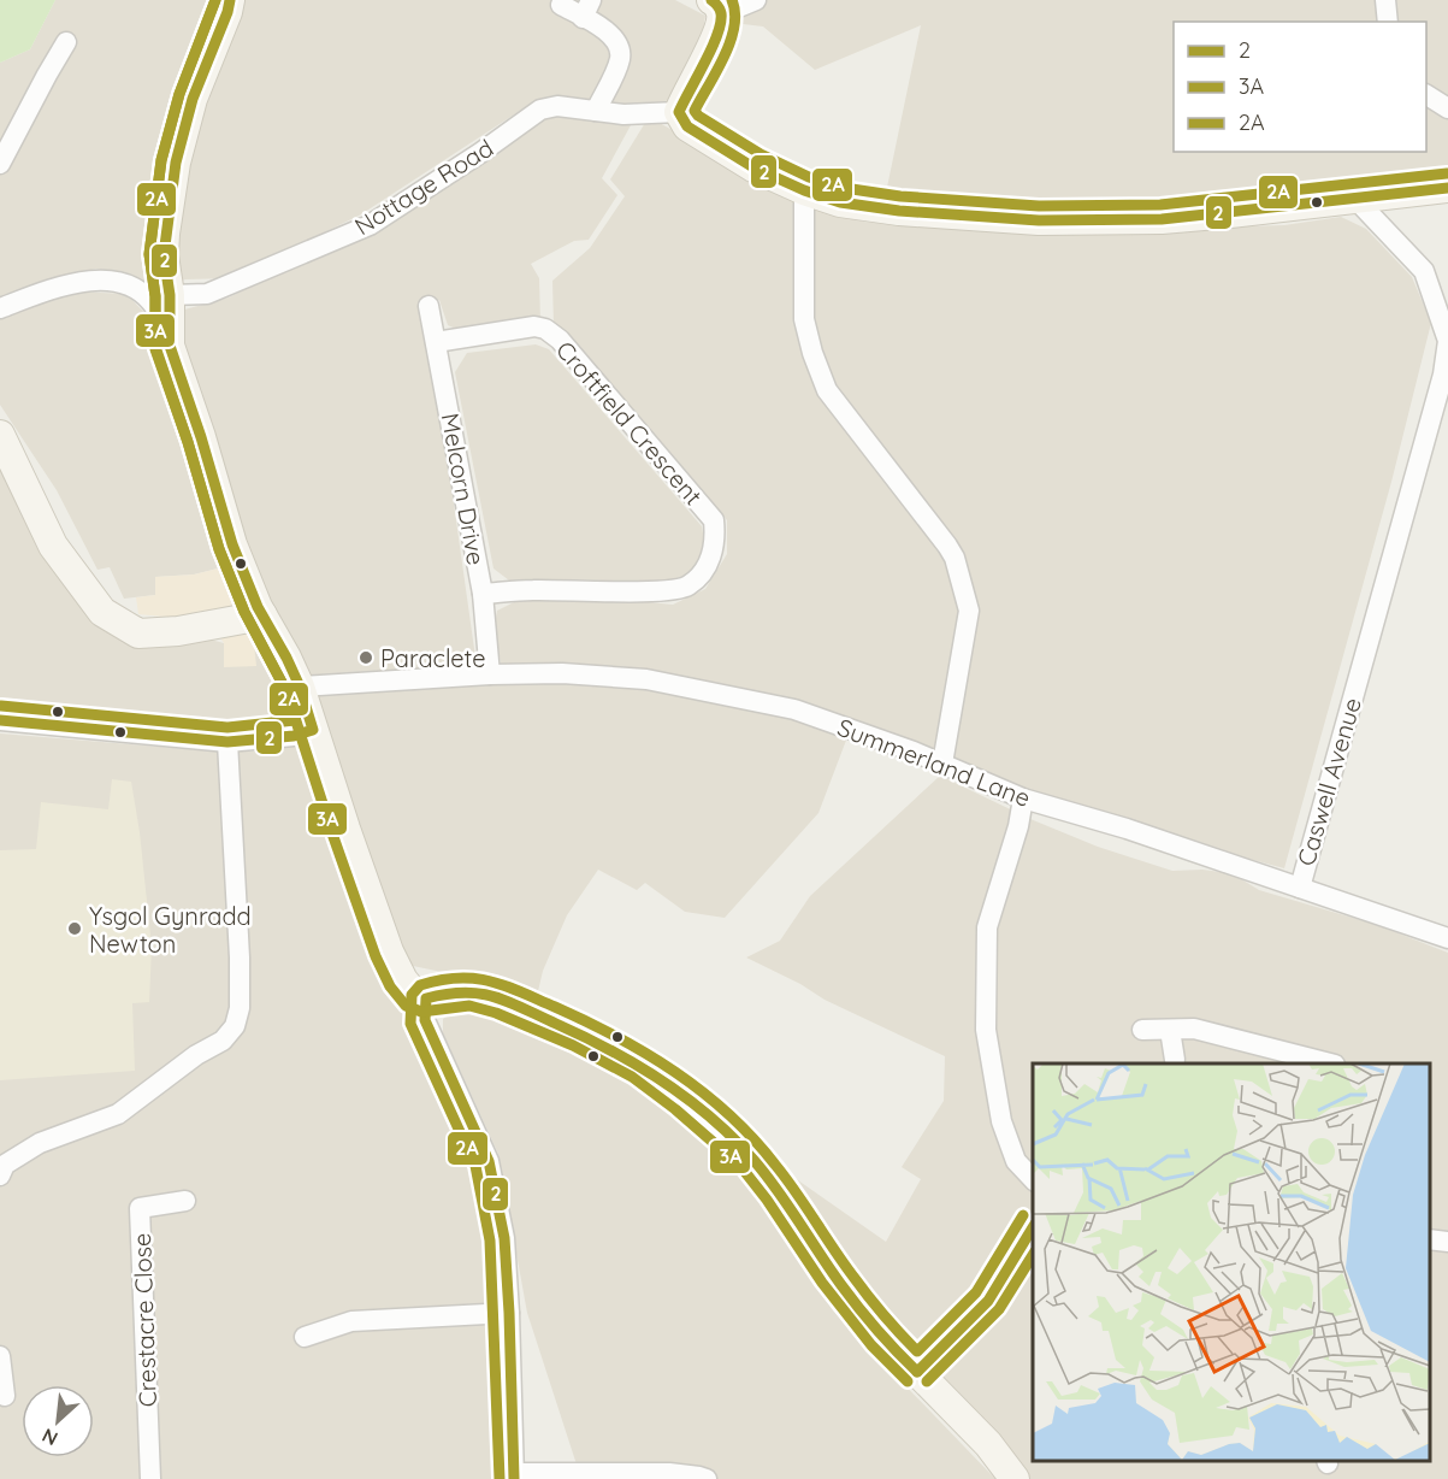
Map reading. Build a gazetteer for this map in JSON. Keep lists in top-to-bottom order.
{
  "streets": {
    "street": [
      "Nottage Road",
      "Croftfield Crescent",
      "Melcorn Drive",
      "Summerland Lane",
      "Caswell Avenue",
      "Crestacre Close"
    ]
  },
  "crossings": [
    ["Croftfield Crescent", "Melcorn Drive"],
    ["Melcorn Drive", "Summerland Lane"],
    ["Summerland Lane", "Caswell Avenue"]
  ],
  "places": ["Paraclete", "Ysgol Gynradd Newton"],
  "lines": ["transit line 2", "transit line 3A", "transit line 2A"],
  "legend": ["2", "3A", "2A"],
  "north": "bottom left"
}
